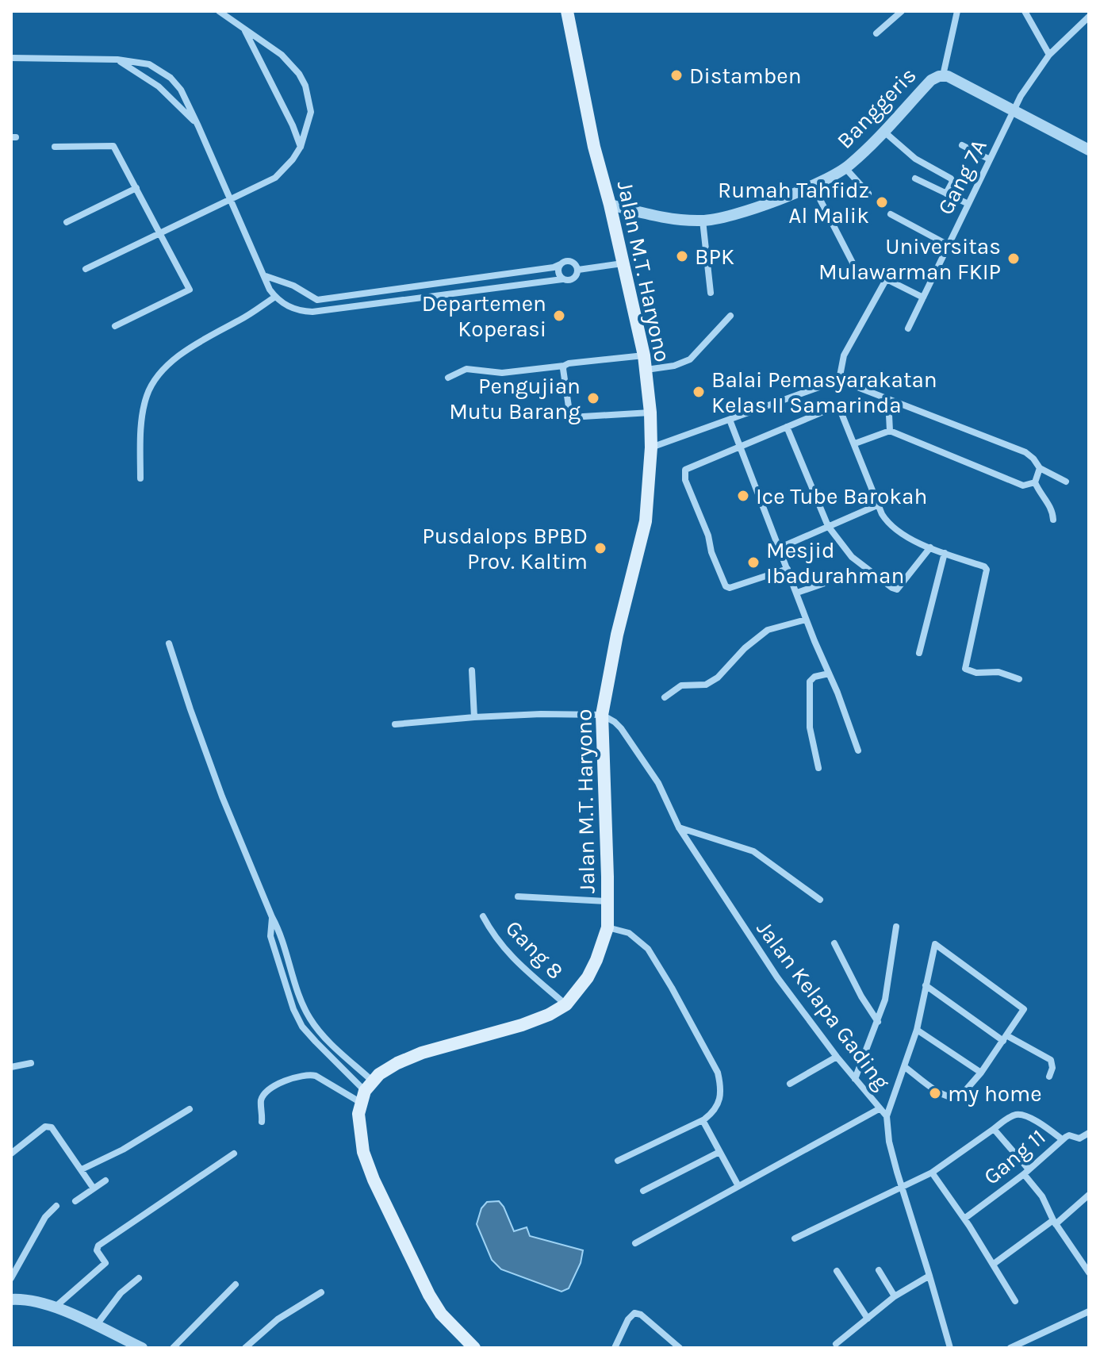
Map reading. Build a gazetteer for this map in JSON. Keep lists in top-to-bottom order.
{
  "streets": {
    "main road": ["Jalan M.T. Haryono"],
    "street": [
      "Banggeris",
      "Gang 7A",
      "Gang 8",
      "Jalan Kelapa Gading",
      "Gang 11"
    ]
  },
  "crossings": [
    ["Banggeris", "Gang 7A"],
    ["Banggeris", "Jalan M.T. Haryono"],
    ["Jalan M.T. Haryono", "Gang 8"],
    ["Jalan M.T. Haryono", "Jalan Kelapa Gading"]
  ],
  "places": [
    "Distamben",
    "Rumah Tahfidz Al Malik",
    "BPK",
    "Universitas Mulawarman FKIP",
    "Departemen Koperasi",
    "Balai Pemasyarakatan Kelas II Samarinda",
    "Pengujian Mutu Barang",
    "Ice Tube Barokah",
    "Pusdalops BPBD Prov. Kaltim",
    "Mesjid Ibadurahman",
    "my home"
  ]
}
